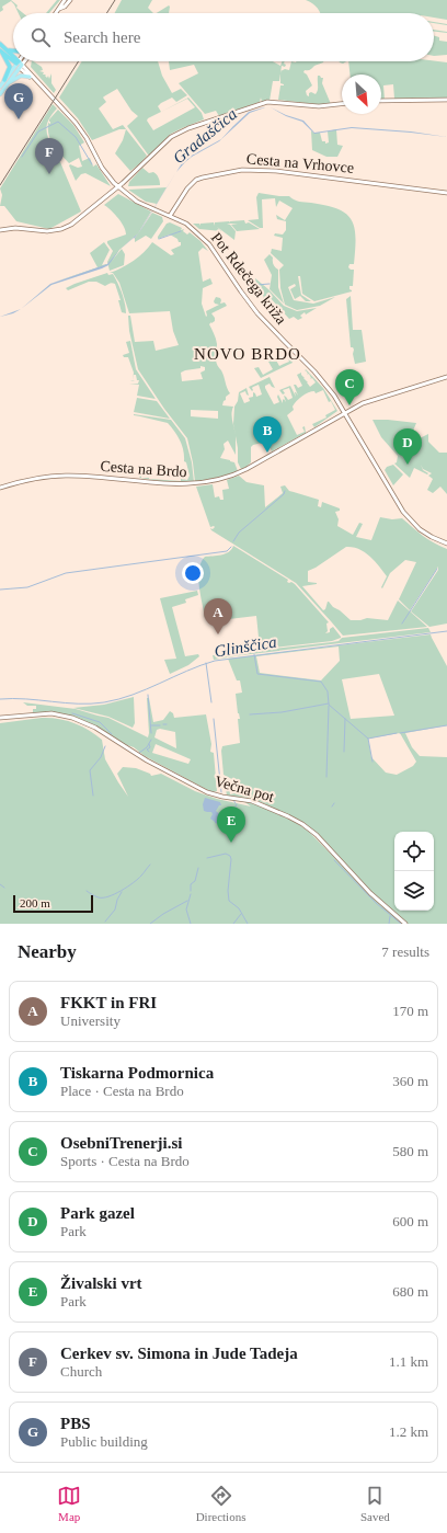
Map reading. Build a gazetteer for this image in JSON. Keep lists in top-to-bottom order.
{
  "streets": {
    "street": [
      "Cesta na Vrhovce",
      "Pot Rdečega križa",
      "Cesta na Brdo",
      "Večna pot"
    ]
  },
  "crossings": [
    ["Cesta na Vrhovce", "Pot Rdečega križa"],
    ["Pot Rdečega križa", "Cesta na Brdo"]
  ],
  "districts": ["NOVO BRDO"],
  "water": ["Gradaščica", "Glinščica"],
  "scale_bar": "200 m",
  "north": "bottom right",
  "page": {
    "search": "Search here",
    "pins": [
      "G",
      "F",
      "C",
      "B",
      "D",
      "A",
      "E"
    ],
    "scale": "200 m",
    "heading": ["Nearby", "7 results"],
    "list": [
      {
        "mark": "A",
        "name": "FKKT in FRI",
        "note": "University",
        "value": "170 m"
      },
      {
        "mark": "B",
        "name": "Tiskarna Podmornica",
        "note": "Place · Cesta na Brdo",
        "value": "360 m"
      },
      {
        "mark": "C",
        "name": "OsebniTrenerji.si",
        "note": "Sports · Cesta na Brdo",
        "value": "580 m"
      },
      {
        "mark": "D",
        "name": "Park gazel",
        "note": "Park",
        "value": "600 m"
      },
      {
        "mark": "E",
        "name": "Živalski vrt",
        "note": "Park",
        "value": "680 m"
      },
      {
        "mark": "F",
        "name": "Cerkev sv. Simona in Jude Tadeja",
        "note": "Church",
        "value": "1.1 km"
      },
      {
        "mark": "G",
        "name": "PBS",
        "note": "Public building",
        "value": "1.2 km"
      }
    ],
    "nav": ["Map", "Directions", "Saved"]
  }
}
